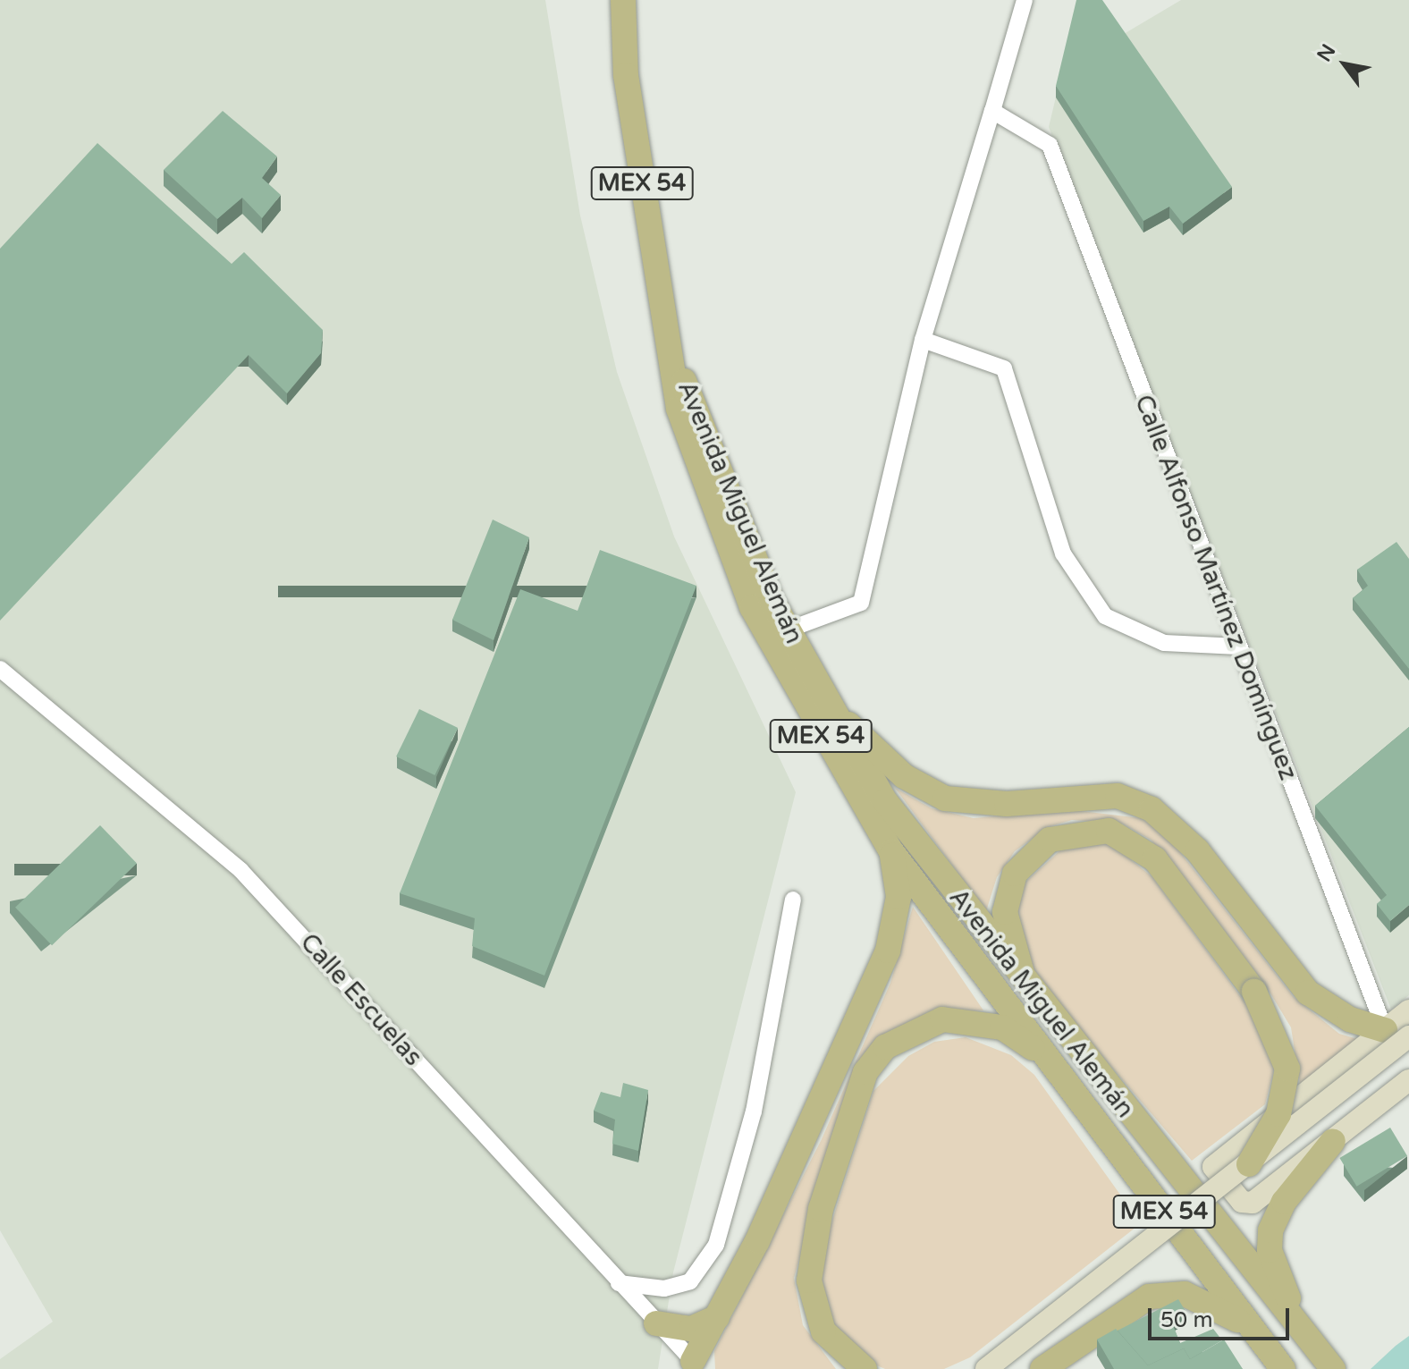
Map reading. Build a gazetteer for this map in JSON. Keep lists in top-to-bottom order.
{
  "streets": {
    "main road": ["MEX 54", "Avenida Miguel Alemán"],
    "street": ["Calle Alfonso Martínez Domínguez", "Calle Escuelas"]
  },
  "scale_bar": "50 m",
  "north": "top left"
}
